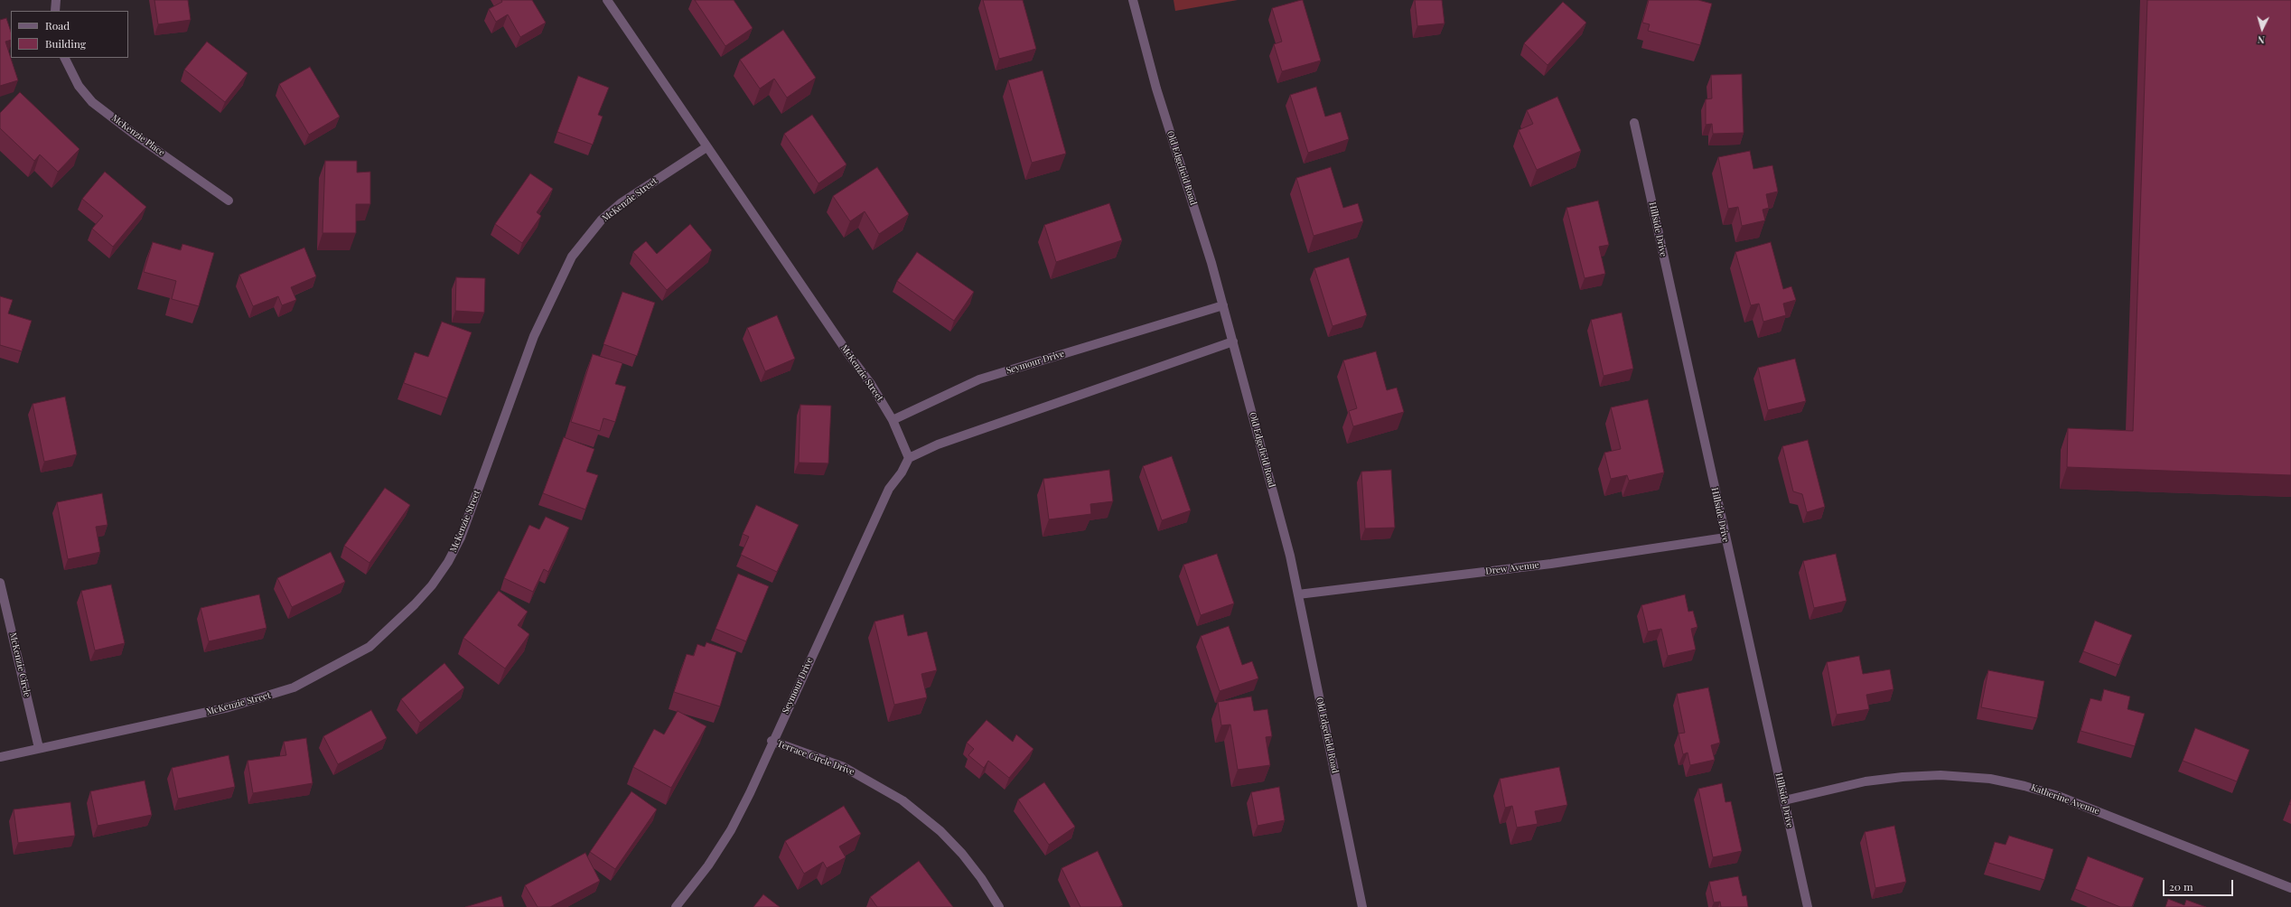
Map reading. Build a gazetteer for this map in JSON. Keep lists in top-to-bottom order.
{
  "streets": {
    "street": [
      "McKenzie Place",
      "Old Edgefield Road",
      "McKenzie Street",
      "Hillside Drive",
      "Seymour Drive",
      "Drew Avenue",
      "McKenzie Circle",
      "Terrace Circle Drive",
      "Katherine Avenue"
    ]
  },
  "crossings": [
    ["Old Edgefield Road", "Seymour Drive"],
    ["Old Edgefield Road", "Drew Avenue"],
    ["McKenzie Street", "Seymour Drive"],
    ["McKenzie Street", "McKenzie Circle"],
    ["Hillside Drive", "Drew Avenue"],
    ["Hillside Drive", "Katherine Avenue"],
    ["Seymour Drive", "Terrace Circle Drive"]
  ],
  "legend": ["Road", "Building"],
  "scale_bar": "20 m",
  "north": "bottom"
}
